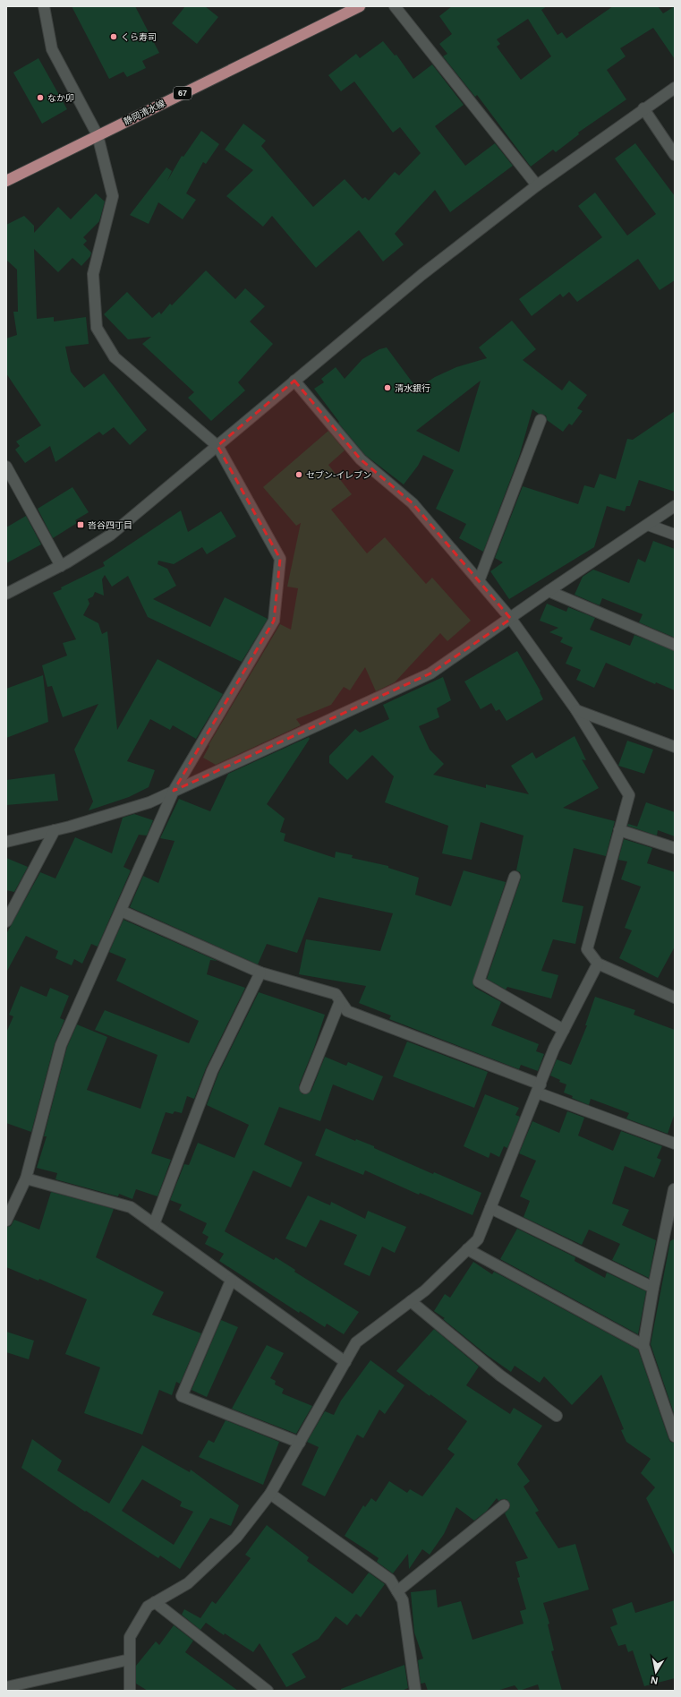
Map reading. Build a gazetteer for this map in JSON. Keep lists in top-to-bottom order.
{
  "streets": {
    "main road": ["67", "静岡清水線"]
  },
  "places": {
    "other": [
      "くら寿司",
      "なか卯",
      "清水銀行",
      "セブン-イレブン"
    ],
    "transit": ["沓谷四丁目"]
  },
  "north": "bottom"
}
